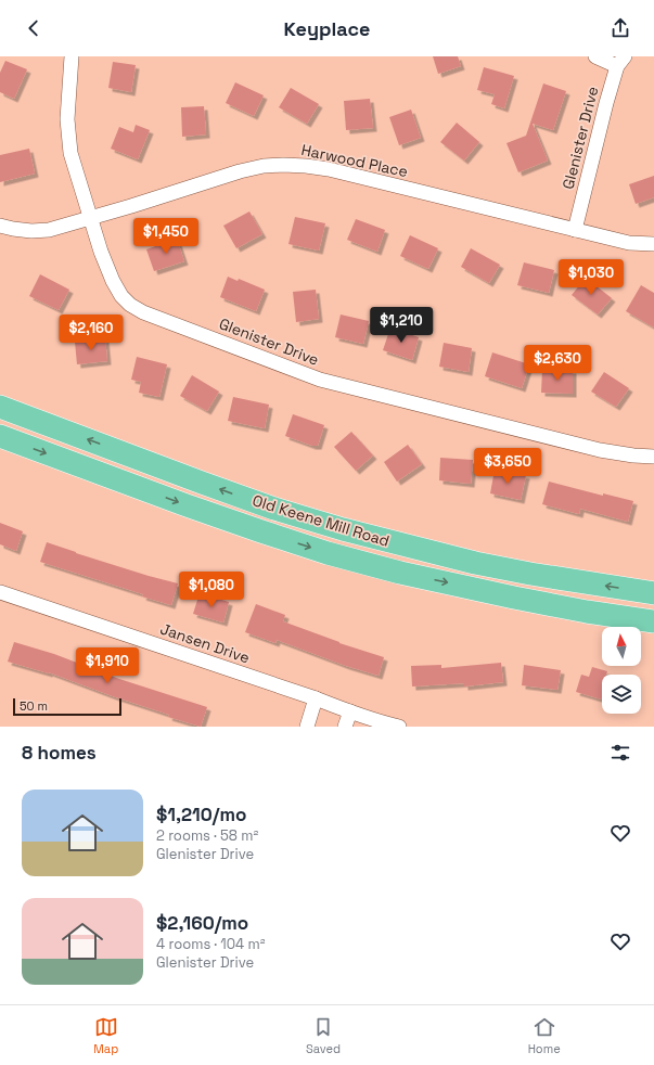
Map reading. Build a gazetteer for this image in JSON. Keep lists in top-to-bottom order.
{
  "streets": {
    "main road": ["Old Keene Mill Road"],
    "street": ["Glenister Drive", "Harwood Place", "Jansen Drive"]
  },
  "crossings": [
    ["Glenister Drive", "Harwood Place"]
  ],
  "scale_bar": "50 m",
  "north": "top",
  "page": {
    "header": "Keyplace",
    "price": [
      "$1,450",
      "$1,030",
      "$1,210",
      "$2,160",
      "$2,630",
      "$3,650",
      "$1,080",
      "$1,910"
    ],
    "scale": "50 m",
    "heading": "8 homes",
    "list": [
      {
        "name": "$1,210/mo",
        "note": "2 rooms · 58 m² · Glenister Drive"
      },
      {
        "name": "$2,160/mo",
        "note": "4 rooms · 104 m² · Glenister Drive"
      }
    ],
    "tabs": ["Map", "Saved", "Home"]
  }
}
